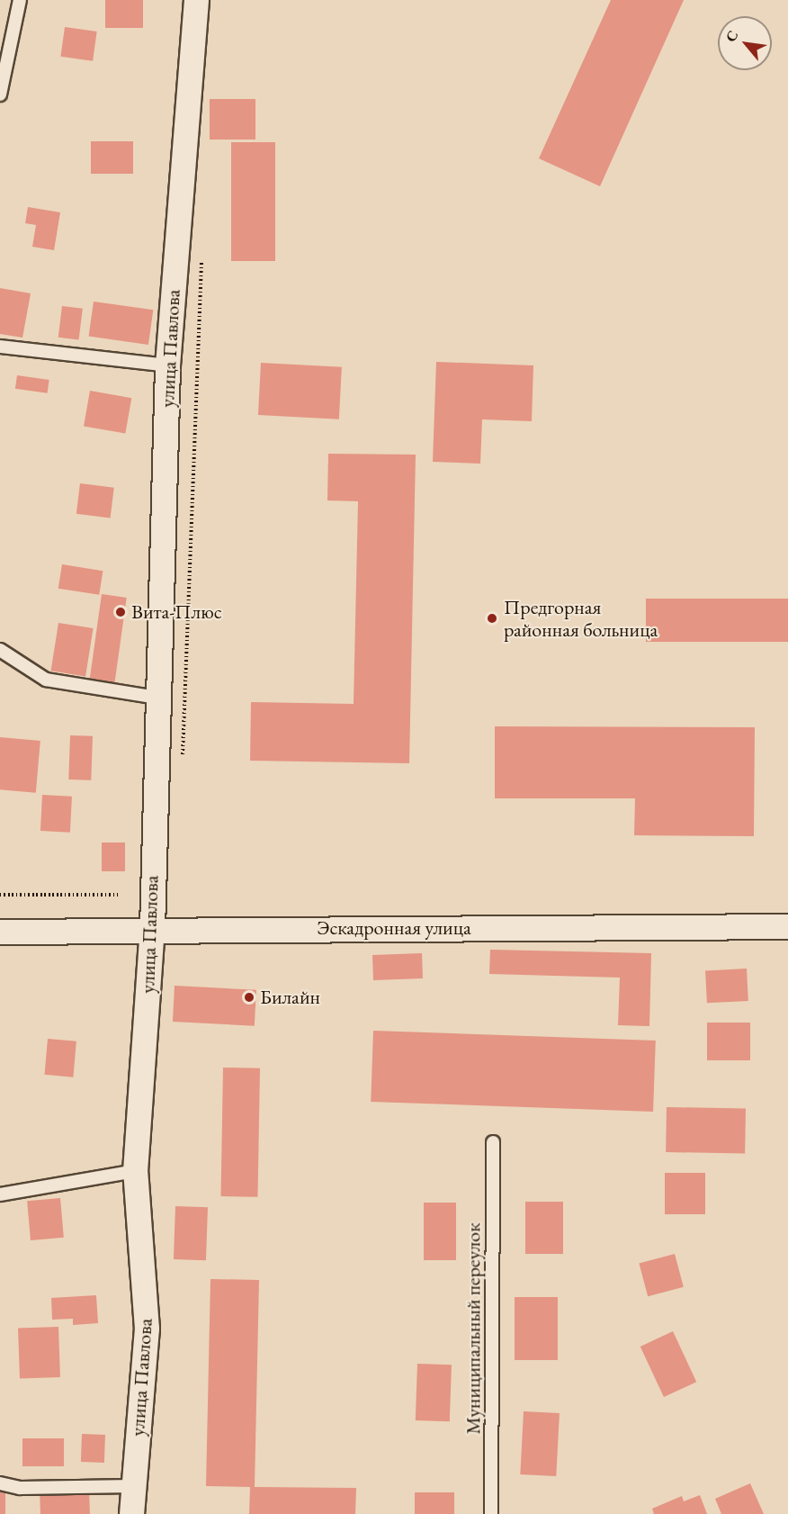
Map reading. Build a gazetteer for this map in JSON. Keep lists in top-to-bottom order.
{
  "streets": {
    "street": ["улица Павлова", "Эскадронная улица"],
    "lane": ["Муниципальный переулок"]
  },
  "crossings": [
    ["улица Павлова", "Эскадронная улица"]
  ],
  "places": ["Вита-Плюс", "Предгорная районная больница", "Билайн"],
  "north": "top left"
}
